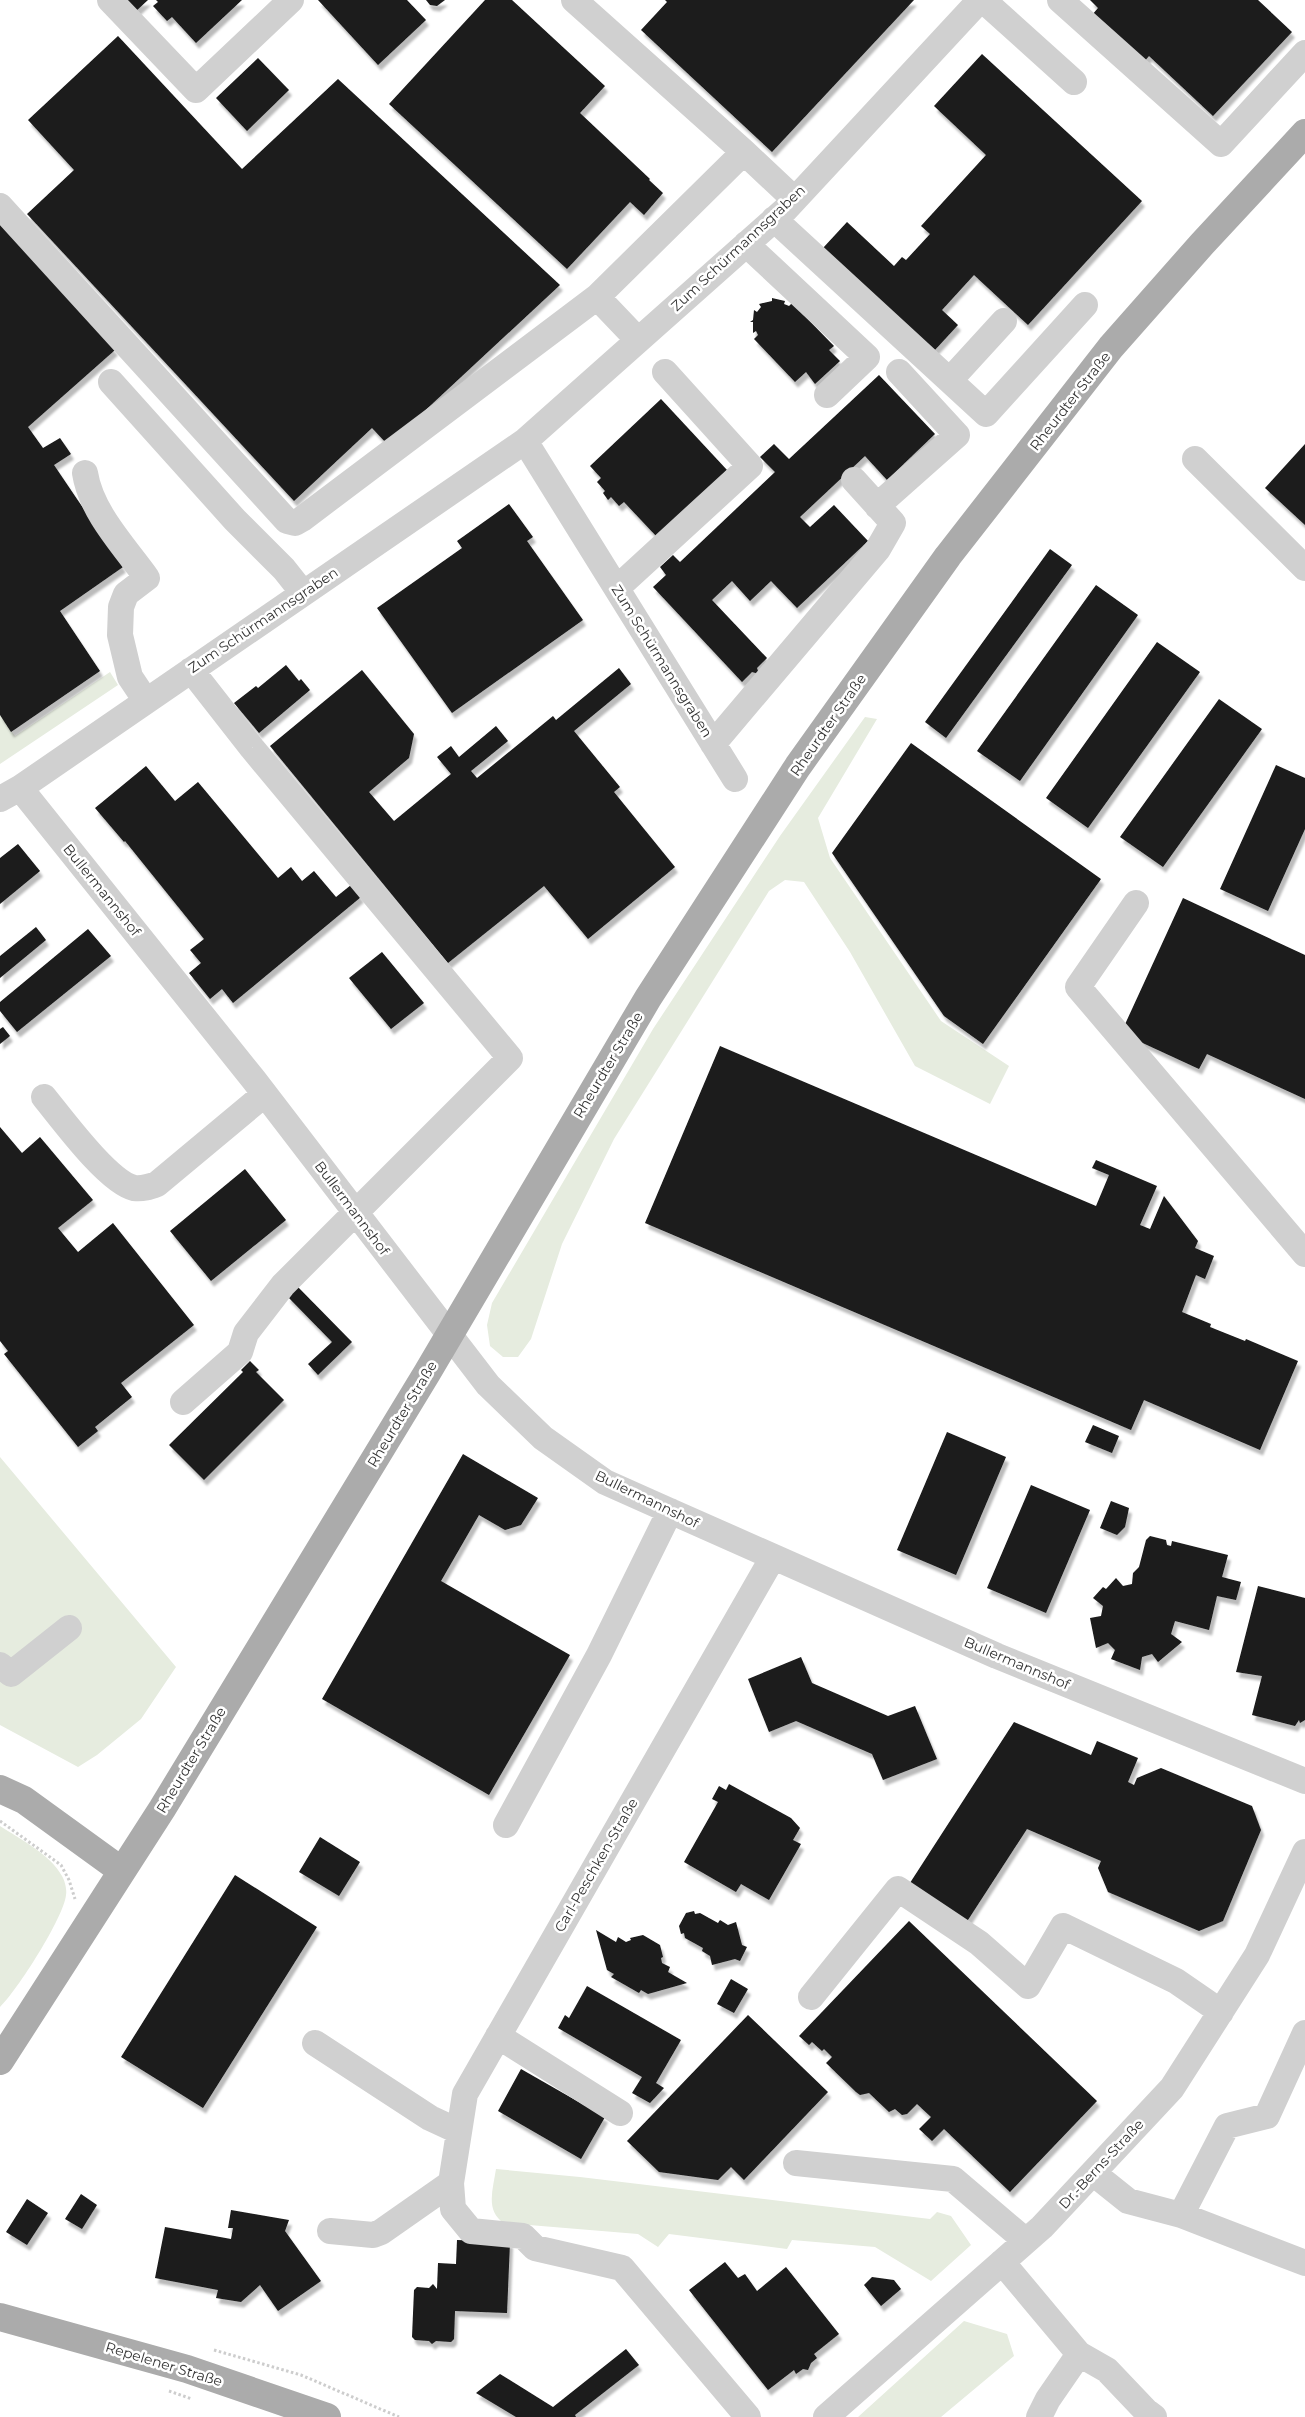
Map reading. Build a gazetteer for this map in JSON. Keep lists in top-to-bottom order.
{
  "streets": {
    "main road": ["Rheurdter Straße", "Repelener Straße"],
    "street": [
      "Zum Schürmannsgraben",
      "Bullermannshof",
      "Carl-Peschken-Straße",
      "Dr.-Berns-Straße"
    ]
  },
  "crossings": [
    ["Zum Schürmannsgraben", "Bullermannshof"],
    ["Bullermannshof", "Carl-Peschken-Straße"]
  ]
}
